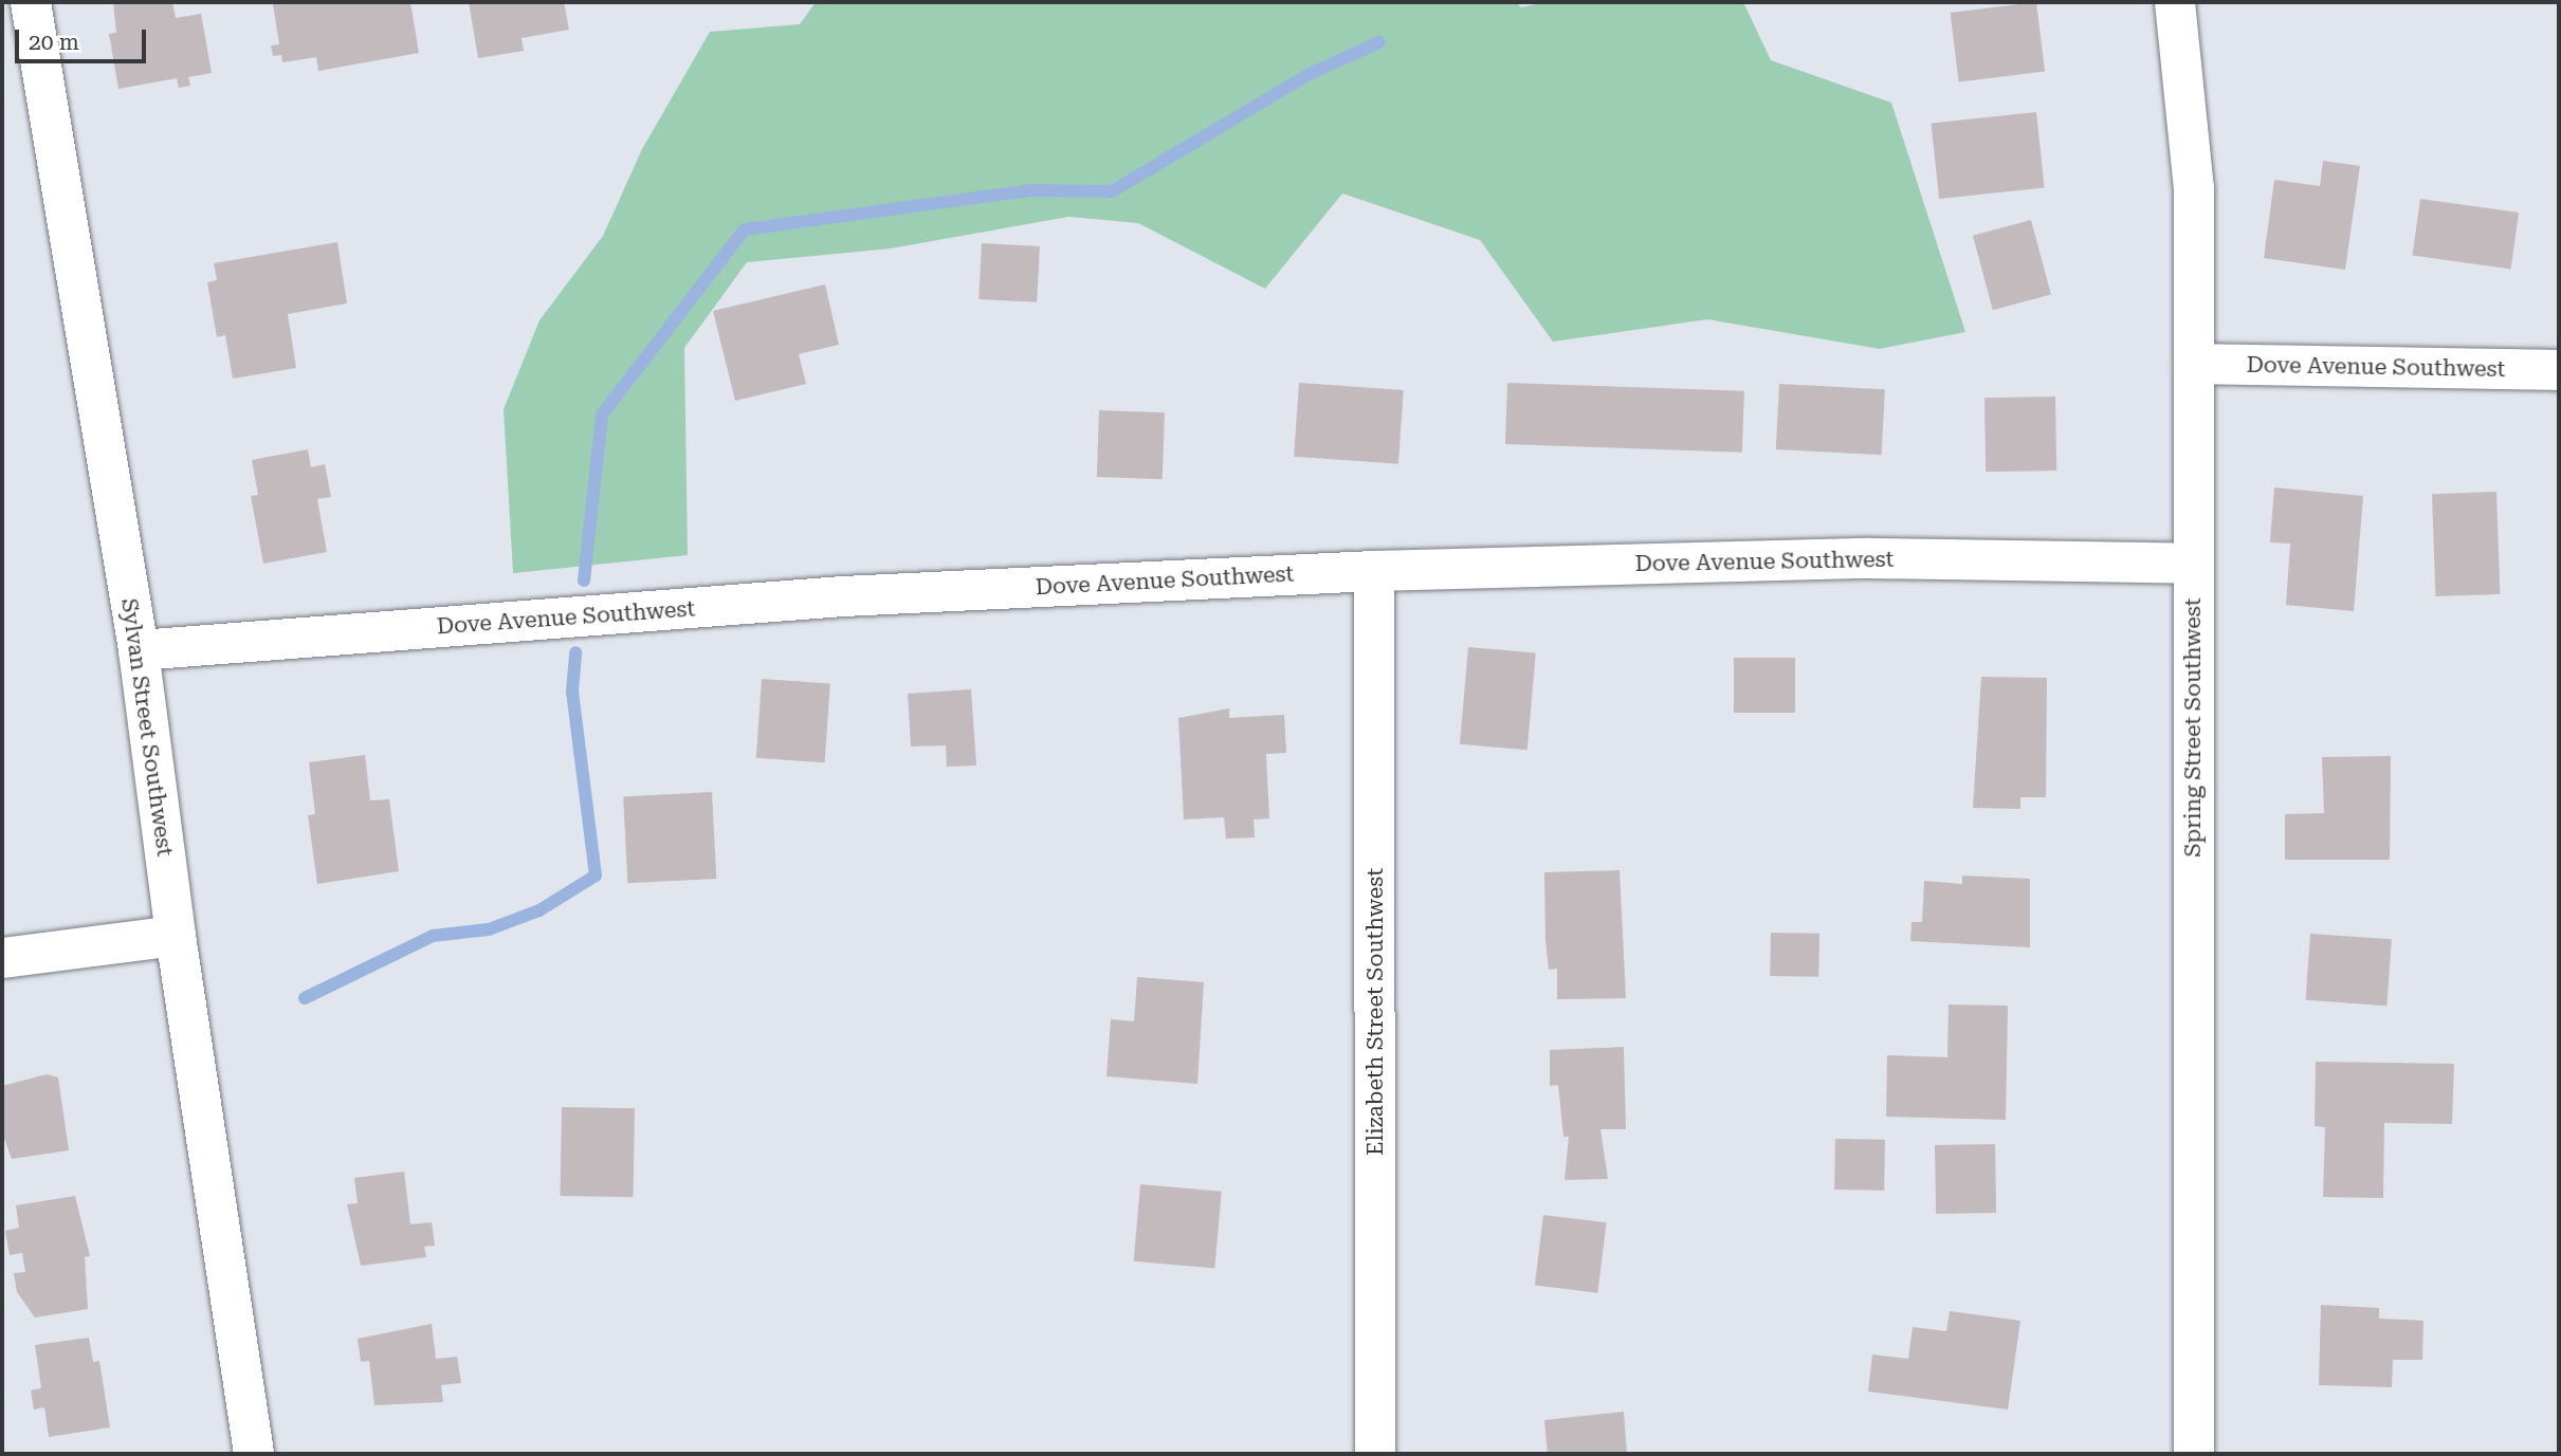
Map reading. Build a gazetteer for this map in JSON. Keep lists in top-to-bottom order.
{
  "streets": {
    "street": [
      "Dove Avenue Southwest",
      "Sylvan Street Southwest",
      "Spring Street Southwest",
      "Elizabeth Street Southwest"
    ]
  },
  "crossings": [
    ["Dove Avenue Southwest", "Sylvan Street Southwest"],
    ["Dove Avenue Southwest", "Spring Street Southwest"],
    ["Dove Avenue Southwest", "Elizabeth Street Southwest"]
  ],
  "scale_bar": "20 m"
}
